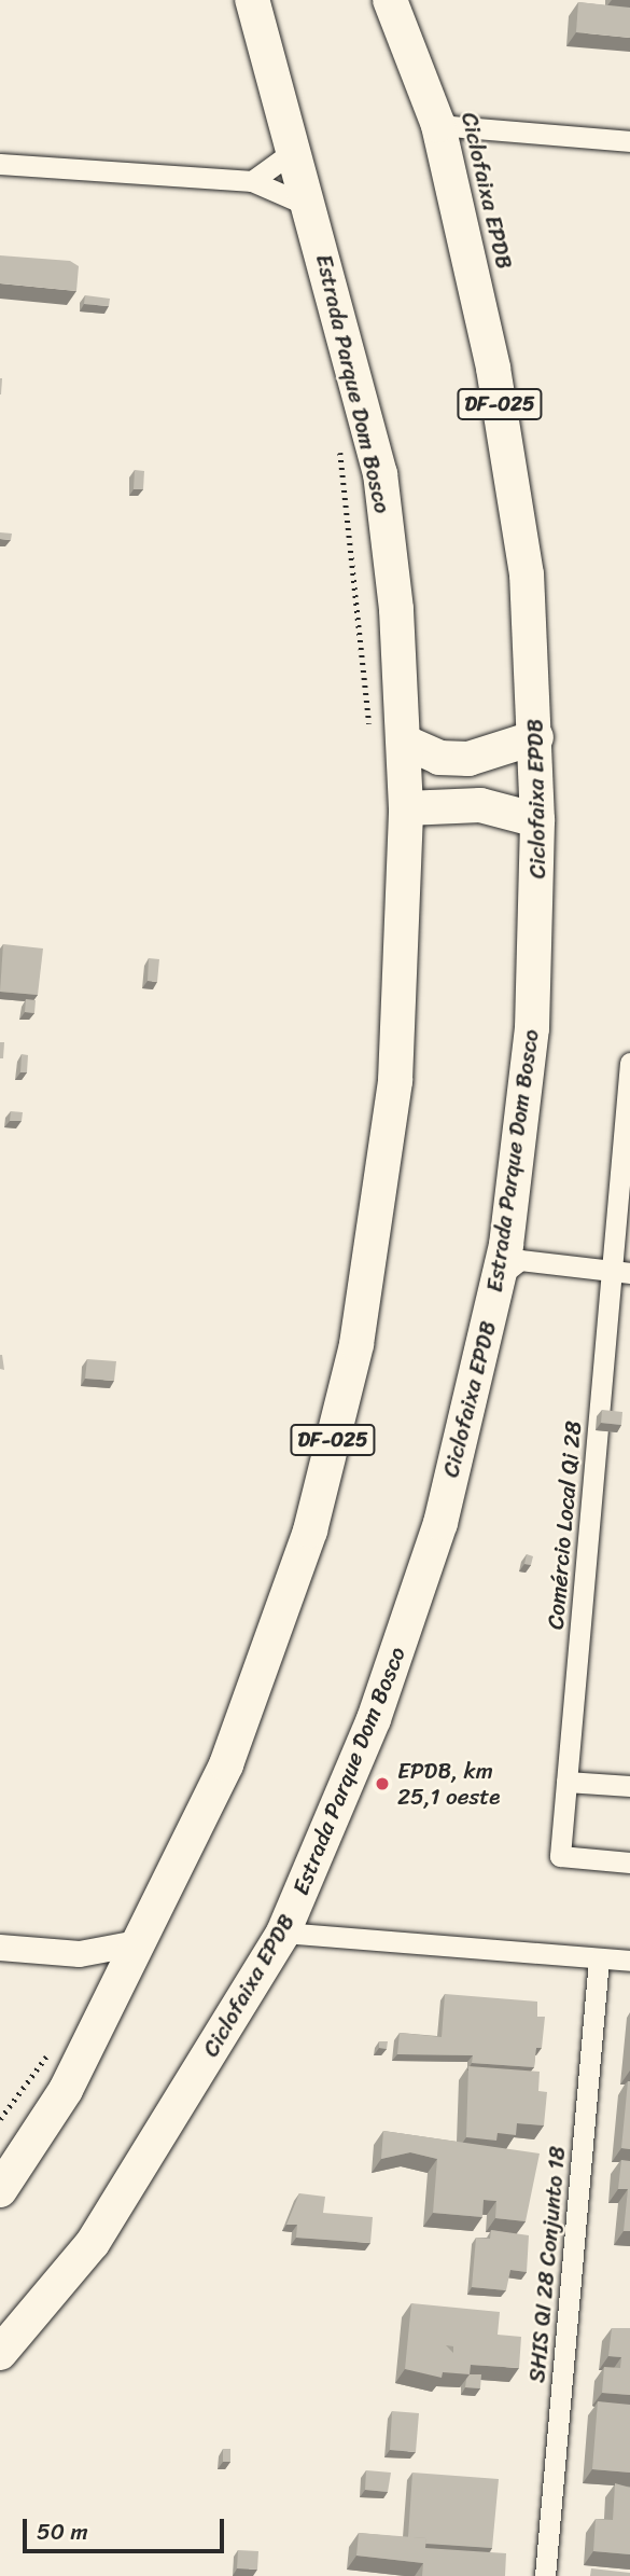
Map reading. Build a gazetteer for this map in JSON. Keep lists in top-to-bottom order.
{
  "streets": {
    "main road": ["Estrada Parque Dom Bosco", "DF-025"],
    "street": ["Comércio Local Qi 28", "SHIS QI 28 Conjunto 18"]
  },
  "places": ["EPDB, km 25,1 oeste"],
  "scale_bar": "50 m"
}
